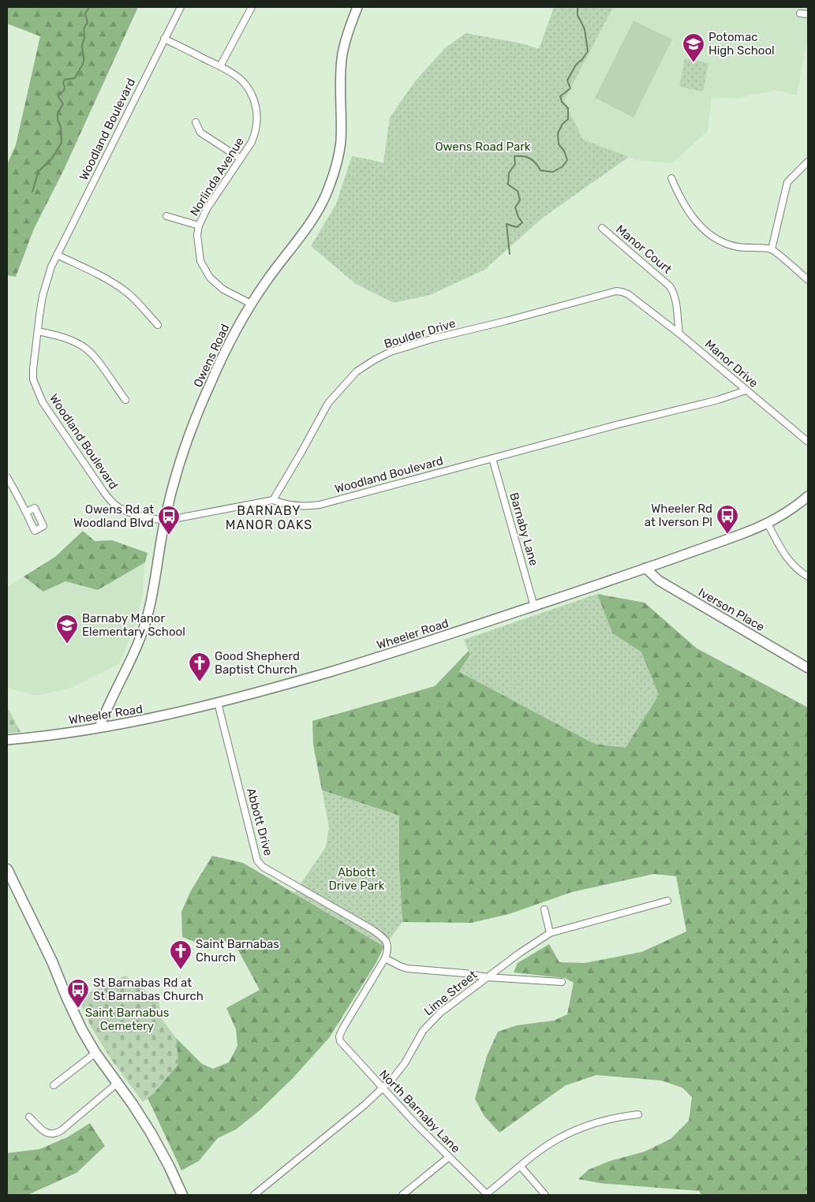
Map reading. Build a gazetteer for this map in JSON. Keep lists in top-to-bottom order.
{
  "streets": {
    "main road": ["Owens Road", "Iverson Place", "Wheeler Road"],
    "street": [
      "Woodland Boulevard",
      "Norlinda Avenue",
      "Manor Court",
      "Boulder Drive",
      "Manor Drive",
      "Barnaby Lane",
      "Abbott Drive",
      "Lime Street",
      "North Barnaby Lane"
    ]
  },
  "crossings": [
    ["Woodland Boulevard", "Norlinda Avenue"],
    ["Woodland Boulevard", "Boulder Drive"],
    ["Woodland Boulevard", "Owens Road"],
    ["Woodland Boulevard", "Manor Drive"],
    ["Woodland Boulevard", "Barnaby Lane"],
    ["Norlinda Avenue", "Owens Road"],
    ["Manor Court", "Manor Drive"],
    ["Boulder Drive", "Manor Drive"],
    ["Owens Road", "Wheeler Road"],
    ["Barnaby Lane", "Wheeler Road"],
    ["Iverson Place", "Wheeler Road"],
    ["Wheeler Road", "Abbott Drive"],
    ["Abbott Drive", "North Barnaby Lane"],
    ["Lime Street", "North Barnaby Lane"]
  ],
  "districts": ["BARNABY MANOR OAKS"],
  "parks": ["Owens Road Park", "Abbott Drive Park", "Saint Barnabus Cemetery"],
  "places": {
    "school or university": ["Potomac High School", "Barnaby Manor Elementary School"],
    "bus stop": ["Wheeler Rd at Iverson Pl", "Owens Rd at Woodland Blvd", "St Barnabas Rd at St Barnabas Church"],
    "church": ["Good Shepherd Baptist Church", "Saint Barnabas Church"]
  }
}
